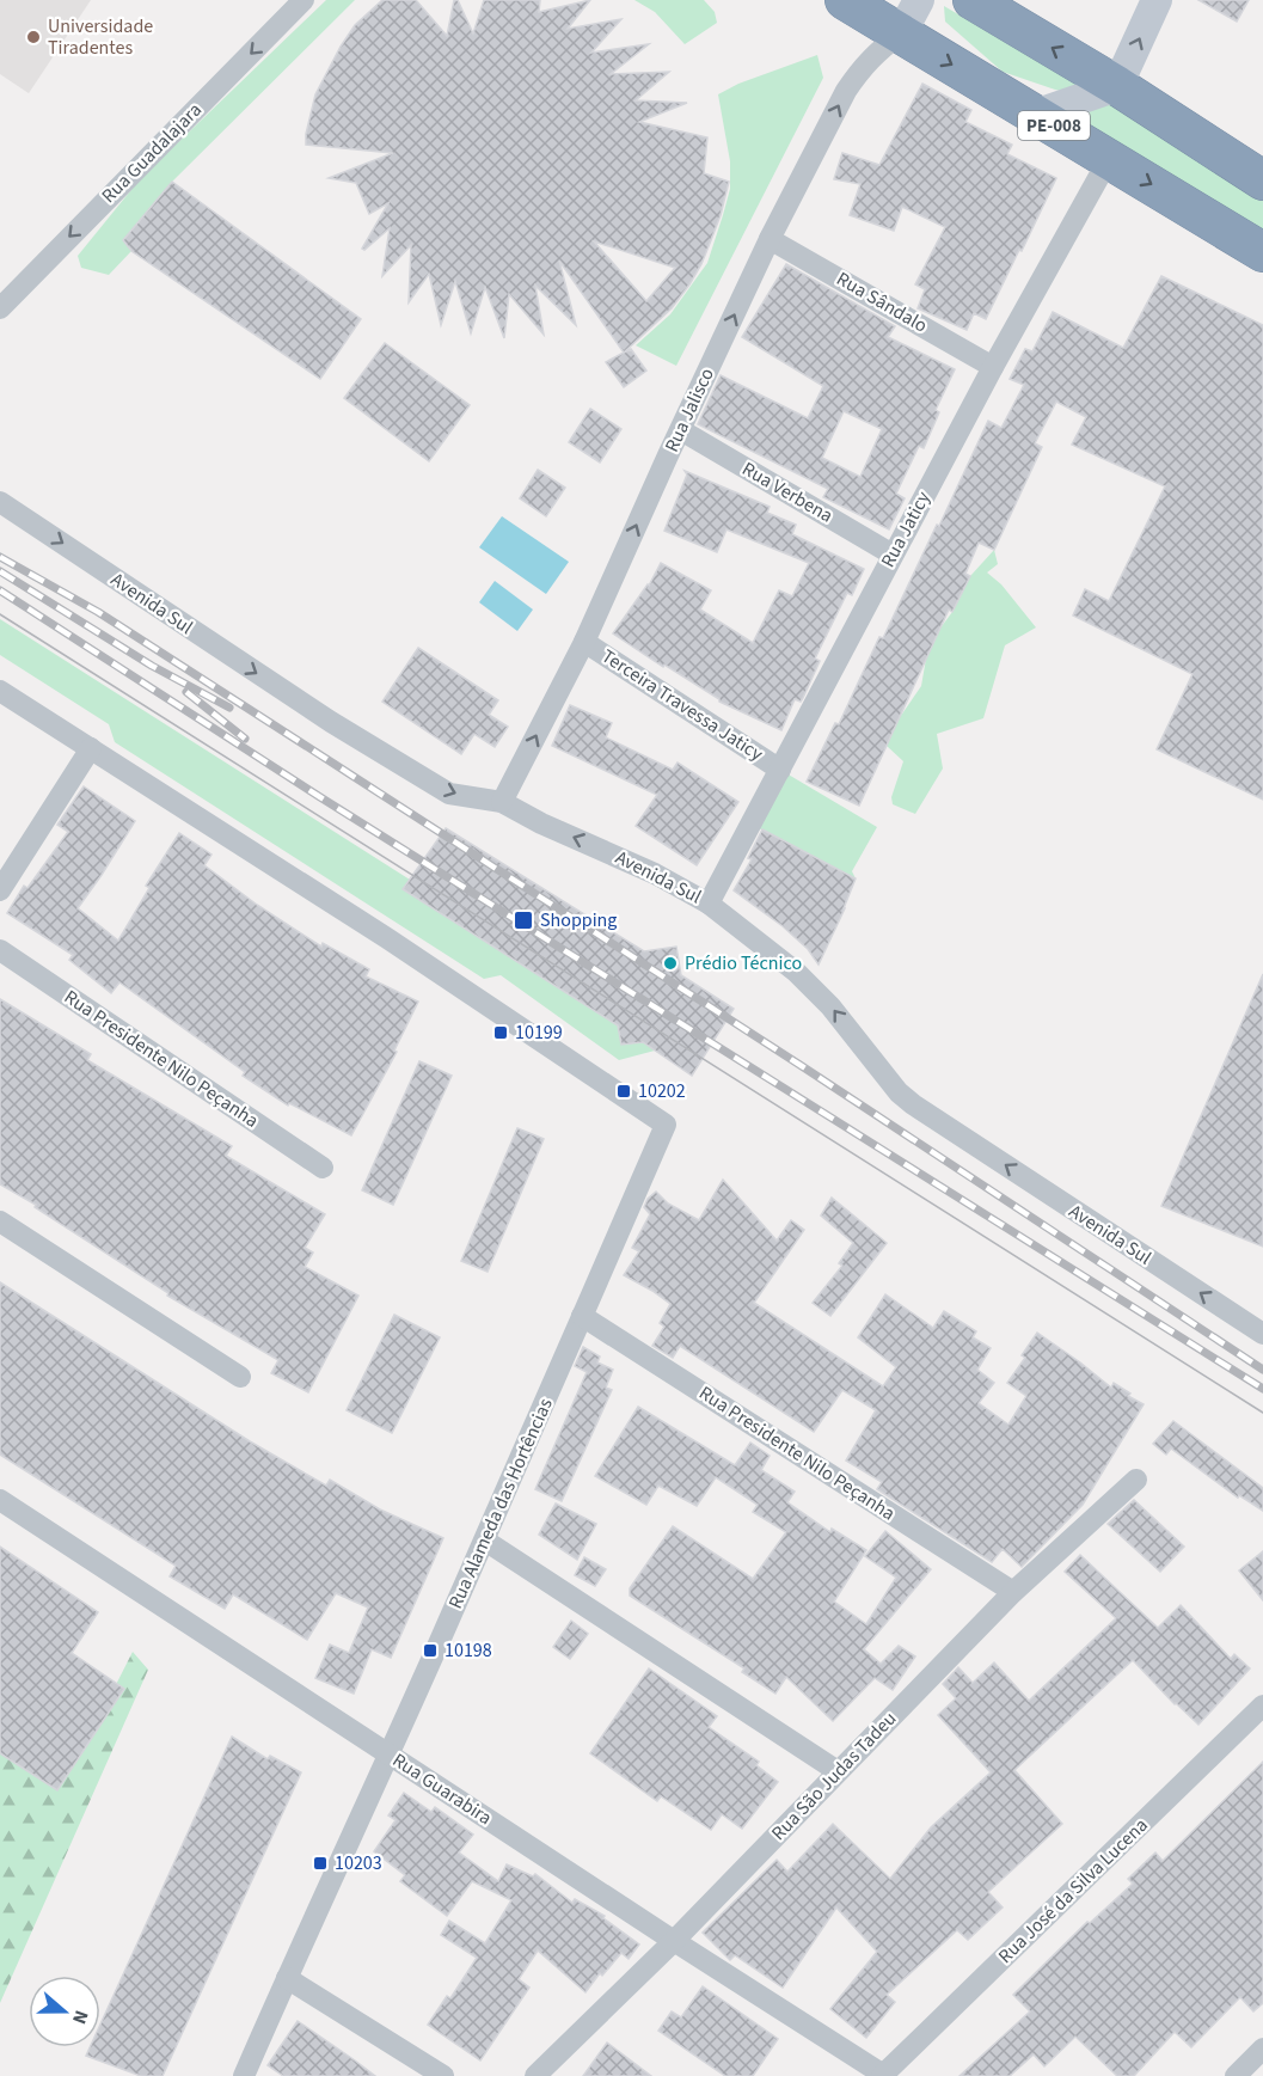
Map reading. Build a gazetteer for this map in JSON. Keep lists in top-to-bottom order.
{
  "streets": {
    "highway": ["PE-008"],
    "street": [
      "Rua Guadalajara",
      "Rua Sândalo",
      "Rua Jalisco",
      "Rua Verbena",
      "Rua Jaticy",
      "Avenida Sul",
      "Terceira Travessa Jaticy",
      "Rua Presidente Nilo Peçanha",
      "Rua Alameda das Hortências",
      "Rua São Judas Tadeu",
      "Rua Guarabira",
      "Rua José da Silva Lucena"
    ]
  },
  "crossings": [
    ["PE-008", "Rua Jalisco"],
    ["PE-008", "Rua Jaticy"],
    ["Rua Sândalo", "Rua Jalisco"],
    ["Rua Sândalo", "Rua Jaticy"],
    ["Rua Jalisco", "Rua Verbena"],
    ["Rua Jalisco", "Avenida Sul"],
    ["Rua Jalisco", "Terceira Travessa Jaticy"],
    ["Rua Verbena", "Rua Jaticy"],
    ["Rua Jaticy", "Avenida Sul"],
    ["Rua Jaticy", "Terceira Travessa Jaticy"],
    ["Rua Presidente Nilo Peçanha", "Rua Alameda das Hortências"],
    ["Rua Presidente Nilo Peçanha", "Rua São Judas Tadeu"],
    ["Rua Alameda das Hortências", "Rua Guarabira"],
    ["Rua São Judas Tadeu", "Rua Guarabira"],
    ["Rua Guarabira", "Rua José da Silva Lucena"]
  ],
  "one_way": ["Rua Guadalajara", "Rua Jalisco"],
  "places": {
    "other": ["Universidade Tiradentes", "Prédio Técnico"],
    "transit": [
      "Shopping",
      "10199",
      "10202",
      "10198",
      "10203"
    ]
  },
  "north": "right"
}
